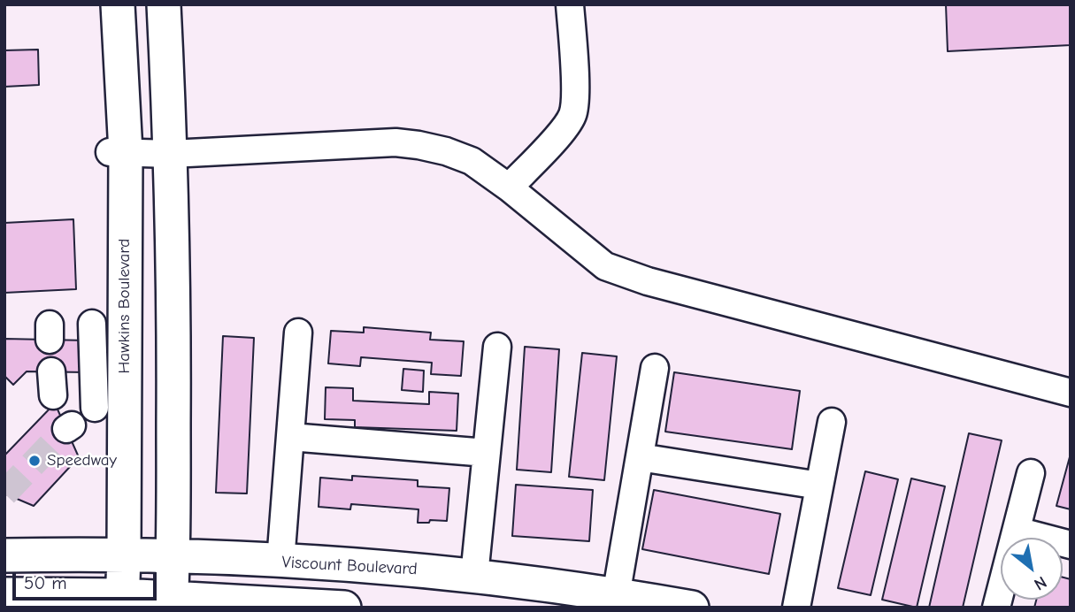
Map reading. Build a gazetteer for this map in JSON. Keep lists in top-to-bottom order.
{
  "streets": {
    "main road": ["Hawkins Boulevard", "Viscount Boulevard"]
  },
  "crossings": [
    ["Hawkins Boulevard", "Viscount Boulevard"]
  ],
  "places": ["Speedway"],
  "scale_bar": "50 m",
  "north": "bottom right"
}
